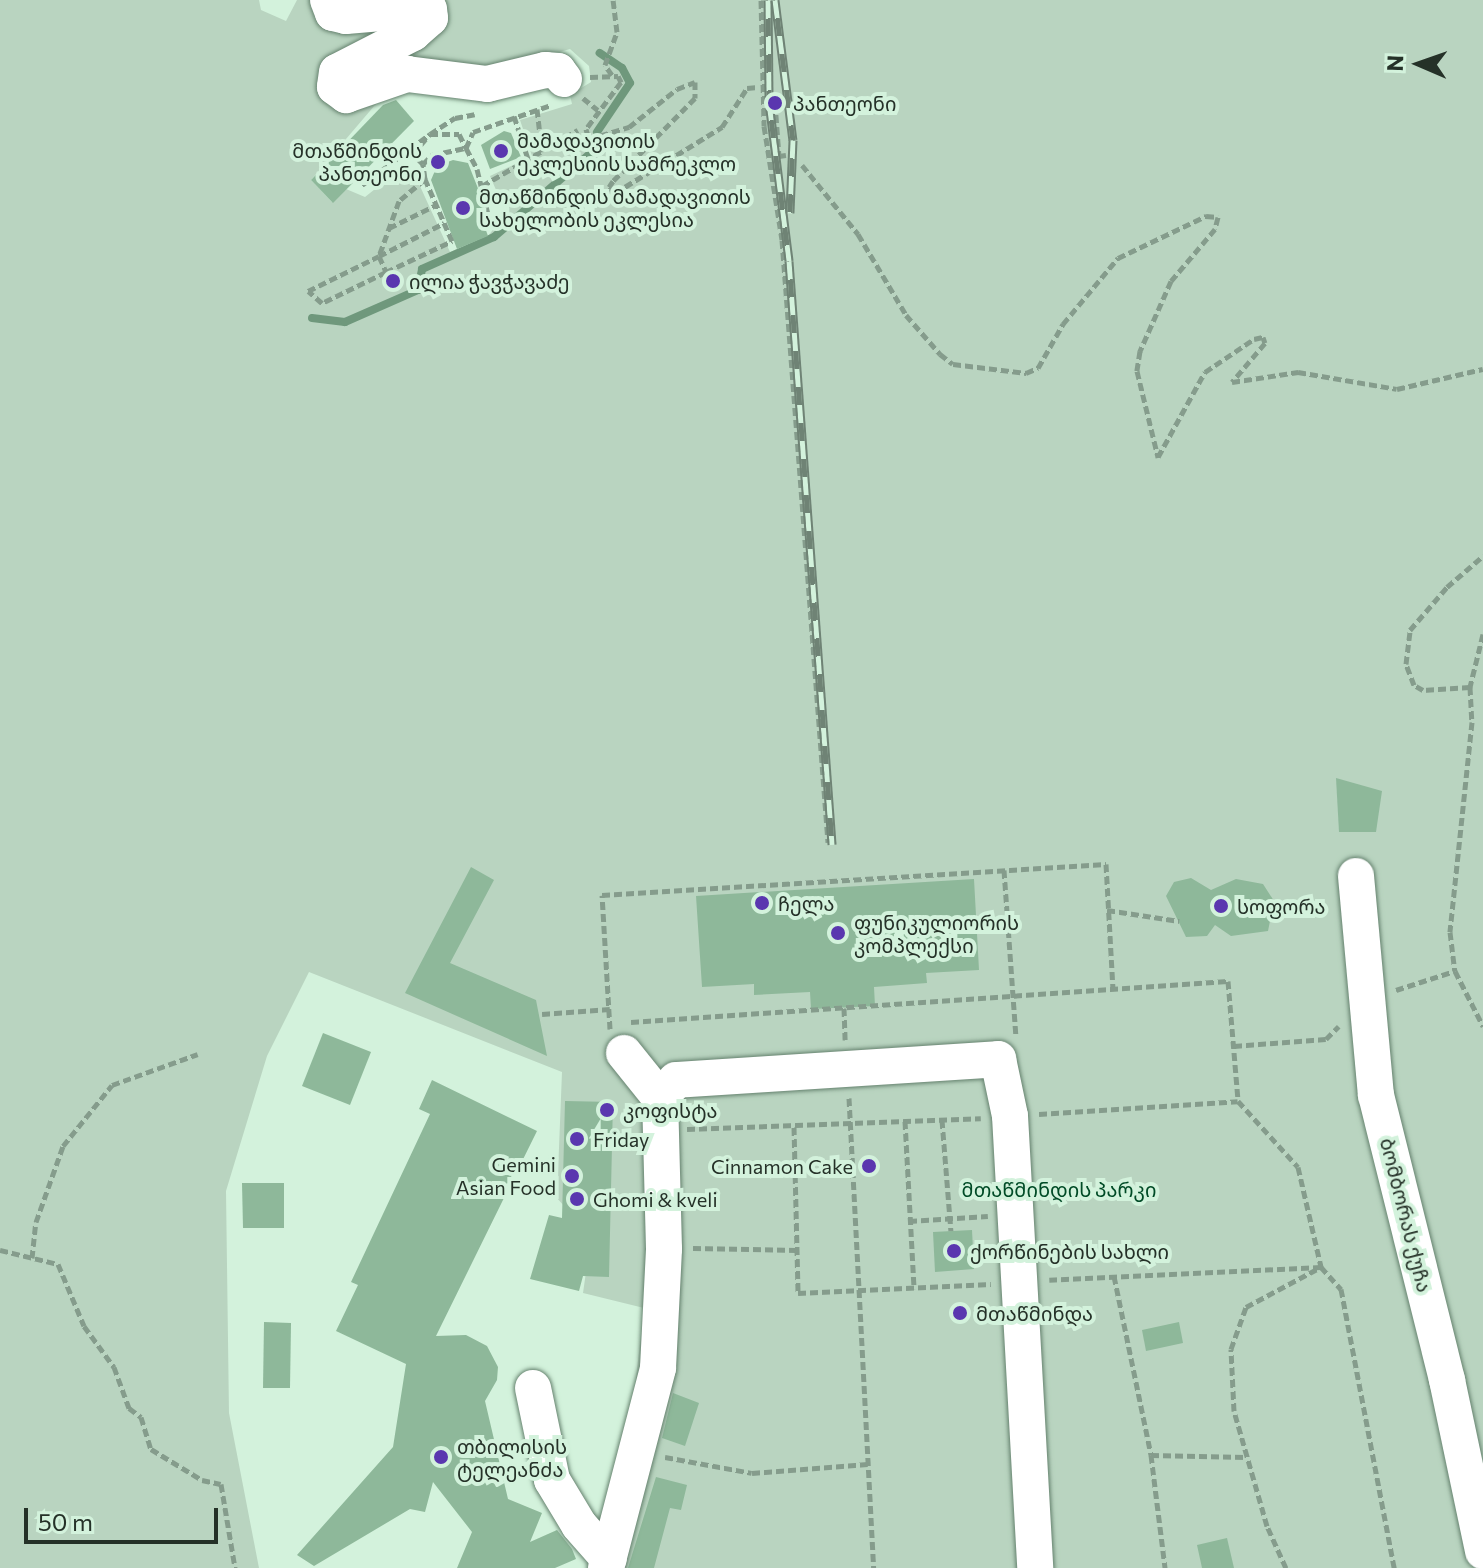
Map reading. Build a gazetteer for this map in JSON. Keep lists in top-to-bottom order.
{
  "streets": {
    "street": ["ბომბორას ქუჩა"]
  },
  "parks": ["მთაწმინდის პარკი"],
  "places": [
    "პანთეონი",
    "მამადავითის ეკლესიის სამრეკლო",
    "მთაწმინდის პანთეონი",
    "მთაწმინდის მამადავითის სახელობის ეკლესია",
    "ილია ჭავჭავაძე",
    "ჩელა",
    "სოფორა",
    "ფუნიკულიორის კომპლექსი",
    "კოფისტა",
    "Friday",
    "Cinnamon Cake",
    "Gemini Asian Food",
    "Ghomi & kveli",
    "ქორწინების სახლი",
    "მთაწმინდა",
    "თბილისის ტელეანძა"
  ],
  "scale_bar": "50 m",
  "north": "left"
}
